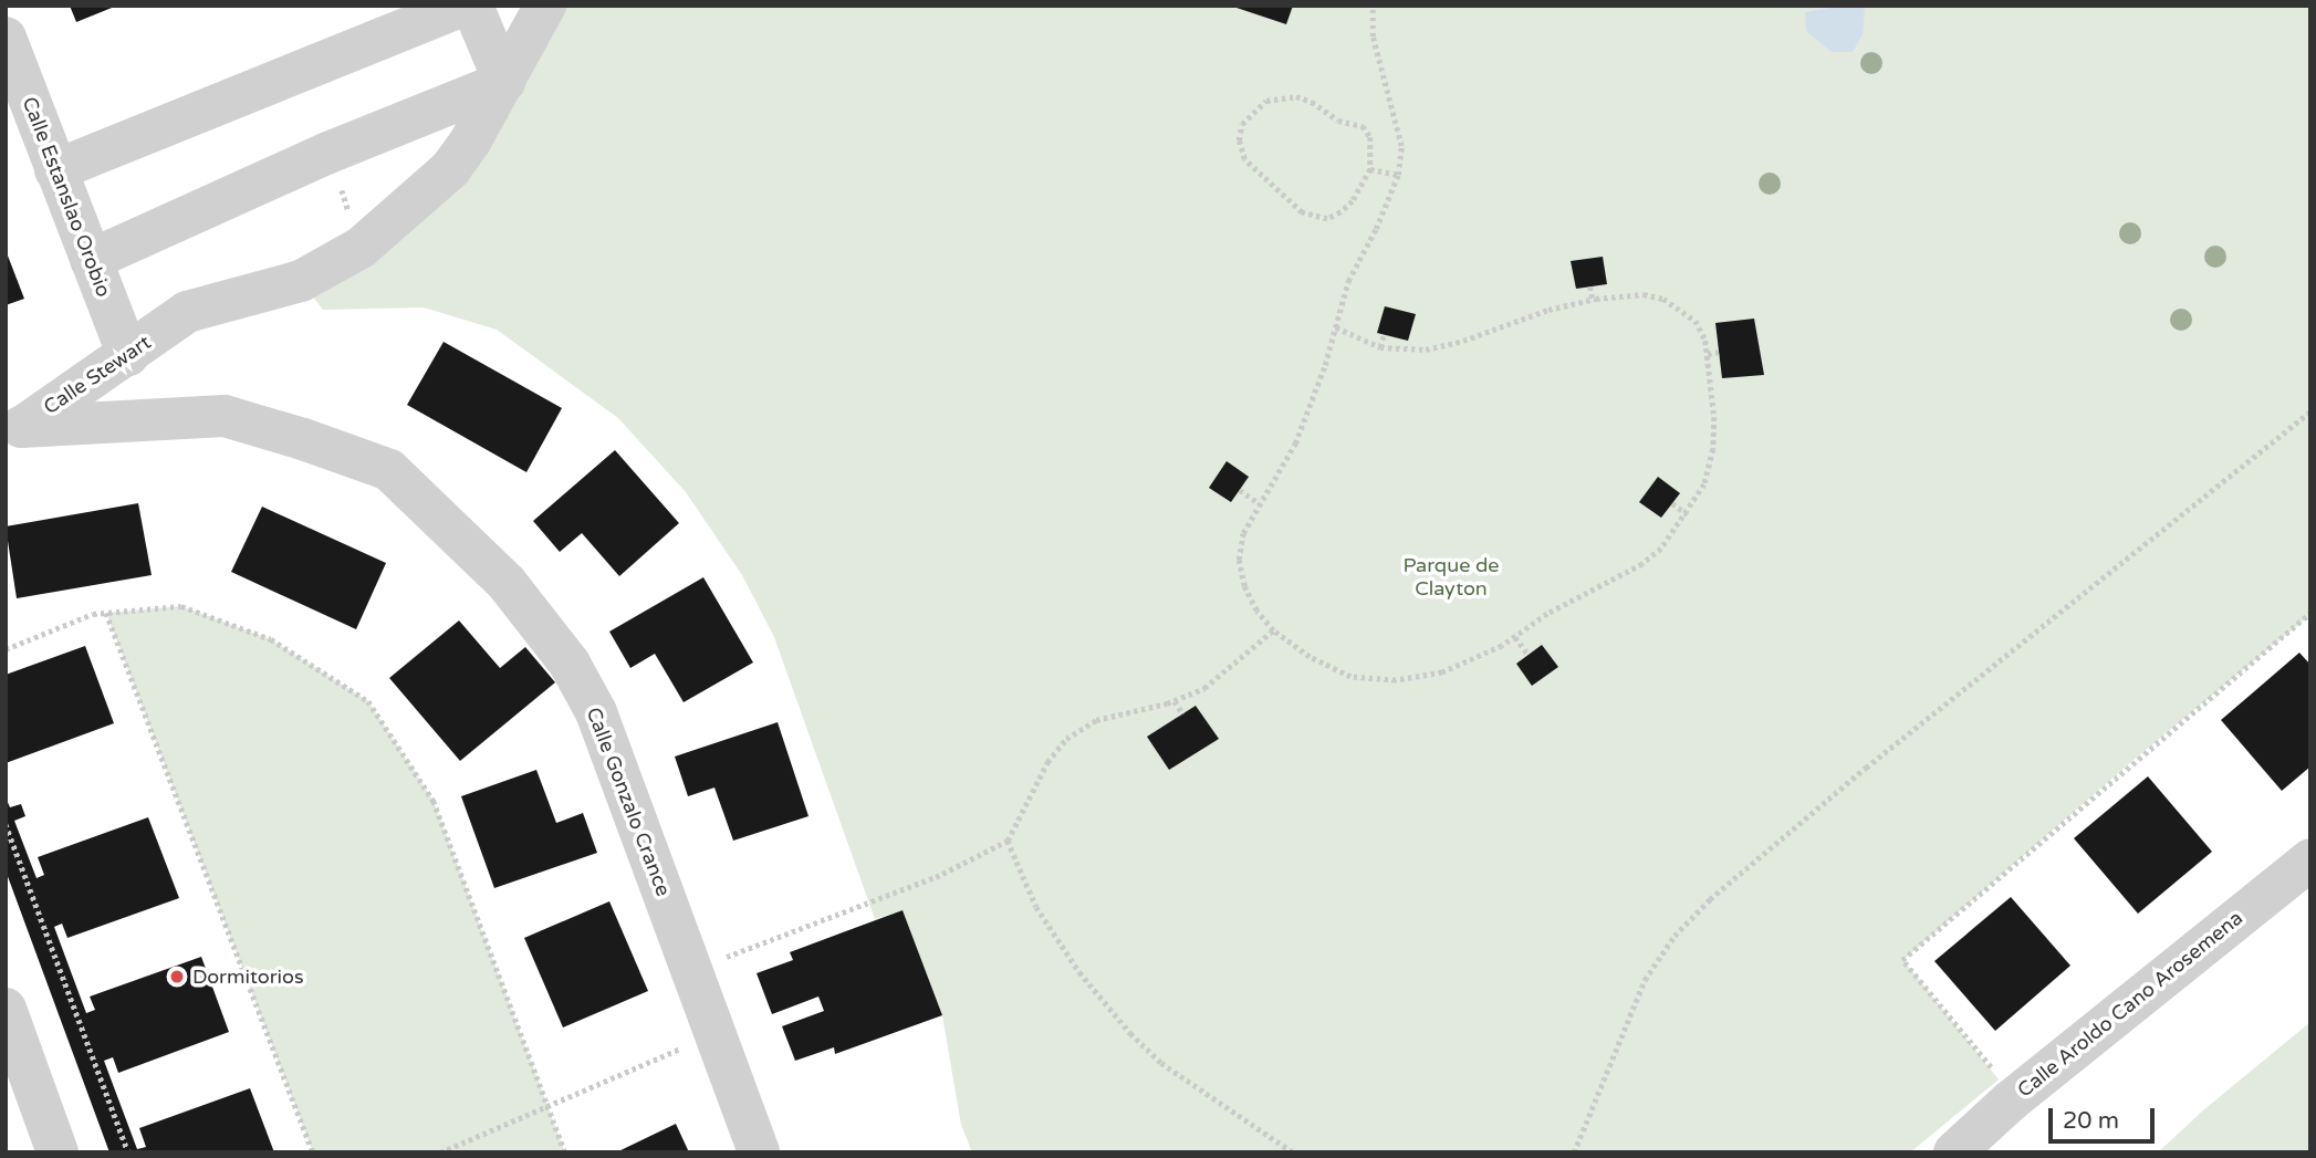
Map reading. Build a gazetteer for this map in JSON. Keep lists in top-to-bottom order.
{
  "streets": {
    "street": [
      "Calle Estanslao Orobio",
      "Calle Stewart",
      "Calle Gonzalo Crance",
      "Calle Aroldo Cano Arosemena"
    ]
  },
  "crossings": [
    ["Calle Estanslao Orobio", "Calle Stewart"],
    ["Calle Stewart", "Calle Gonzalo Crance"]
  ],
  "parks": ["Parque de Clayton"],
  "places": ["Dormitorios"],
  "scale_bar": "20 m"
}
